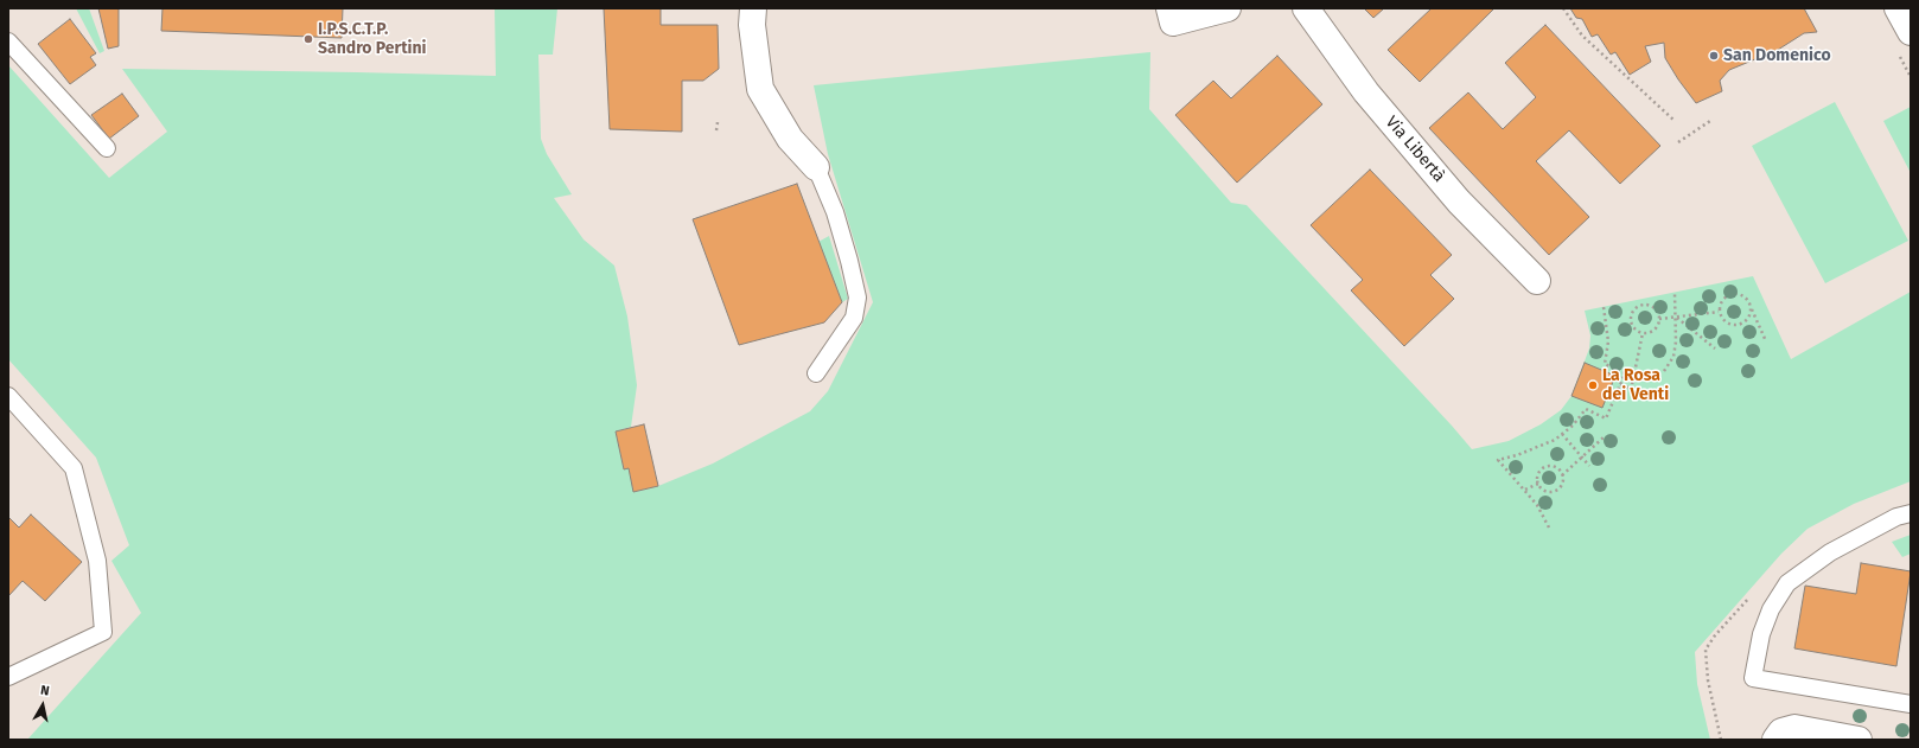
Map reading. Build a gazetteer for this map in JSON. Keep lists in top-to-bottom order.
{
  "streets": {
    "street": ["Via Libertà"]
  },
  "places": ["I.P.S.C.T.P. Sandro Pertini", "San Domenico", "La Rosa dei Venti"],
  "north": "top"
}
